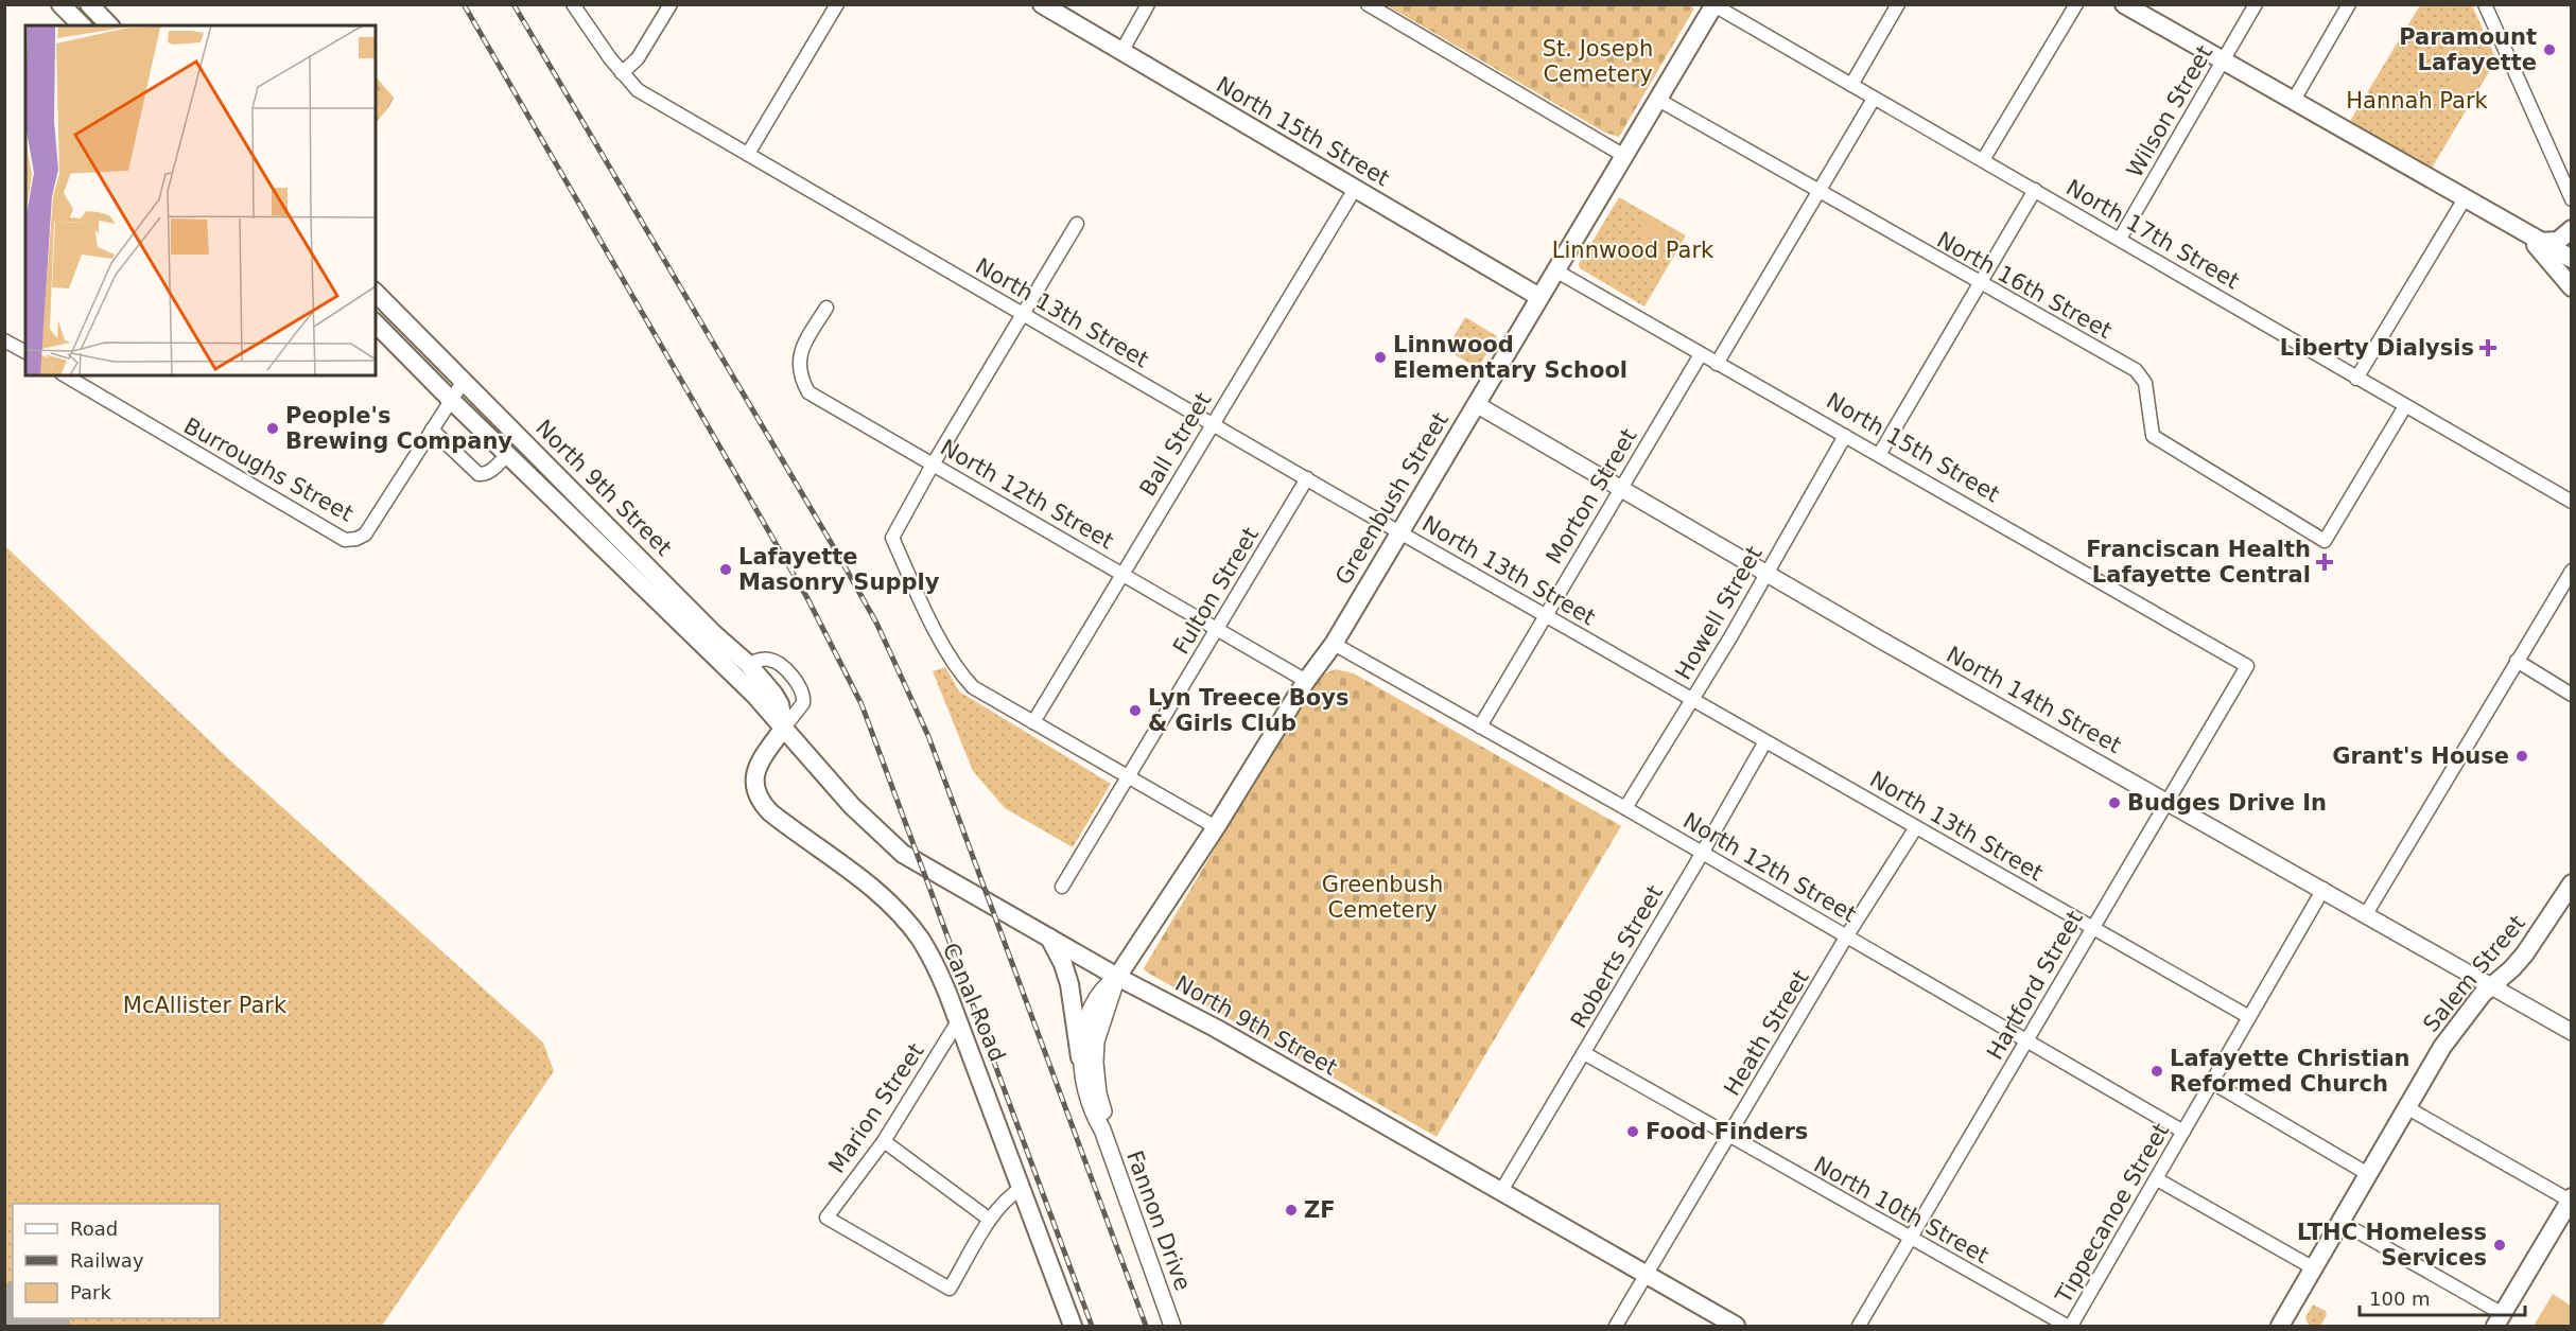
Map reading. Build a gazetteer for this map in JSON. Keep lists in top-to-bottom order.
{
  "streets": {
    "main road": [
      "North 15th Street",
      "North 9th Street",
      "Greenbush Street",
      "Salem Street",
      "Canal Road"
    ],
    "street": [
      "Wilson Street",
      "North 17th Street",
      "North 16th Street",
      "North 13th Street",
      "Ball Street",
      "Burroughs Street",
      "North 12th Street",
      "Morton Street",
      "Fulton Street",
      "Howell Street",
      "North 14th Street",
      "Roberts Street",
      "Hartford Street",
      "Heath Street",
      "Marion Street",
      "North 10th Street",
      "Tippecanoe Street",
      "Fannon Drive"
    ]
  },
  "crossings": [
    ["Wilson Street", "North 17th Street"],
    ["North 15th Street", "Ball Street"],
    ["North 15th Street", "Morton Street"],
    ["North 15th Street", "Greenbush Street"],
    ["North 15th Street", "Howell Street"],
    ["North 15th Street", "Hartford Street"],
    ["North 17th Street", "North 16th Street"],
    ["North 17th Street", "Greenbush Street"],
    ["North 16th Street", "Greenbush Street"],
    ["North 13th Street", "Ball Street"],
    ["North 13th Street", "Morton Street"],
    ["North 13th Street", "Greenbush Street"],
    ["North 13th Street", "Fulton Street"],
    ["North 13th Street", "Howell Street"],
    ["North 13th Street", "Roberts Street"],
    ["North 13th Street", "Hartford Street"],
    ["North 13th Street", "Heath Street"],
    ["North 13th Street", "Tippecanoe Street"],
    ["Ball Street", "North 12th Street"],
    ["Burroughs Street", "North 9th Street"],
    ["North 9th Street", "Greenbush Street"],
    ["North 9th Street", "Roberts Street"],
    ["North 9th Street", "Canal Road"],
    ["North 9th Street", "Heath Street"],
    ["North 9th Street", "Fannon Drive"],
    ["North 12th Street", "Morton Street"],
    ["North 12th Street", "Greenbush Street"],
    ["North 12th Street", "Fulton Street"],
    ["North 12th Street", "Howell Street"],
    ["North 12th Street", "Roberts Street"],
    ["North 12th Street", "Hartford Street"],
    ["North 12th Street", "Heath Street"],
    ["North 12th Street", "Tippecanoe Street"],
    ["Morton Street", "North 14th Street"],
    ["Greenbush Street", "North 14th Street"],
    ["Greenbush Street", "Fannon Drive"],
    ["Howell Street", "North 14th Street"],
    ["North 14th Street", "Salem Street"],
    ["North 14th Street", "Hartford Street"],
    ["North 14th Street", "Tippecanoe Street"],
    ["Roberts Street", "North 10th Street"],
    ["Hartford Street", "North 10th Street"],
    ["Canal Road", "Marion Street"],
    ["Heath Street", "North 10th Street"],
    ["North 10th Street", "Tippecanoe Street"]
  ],
  "parks": [
    "St. Joseph Cemetery",
    "Hannah Park",
    "Linnwood Park",
    "Greenbush Cemetery",
    "McAllister Park"
  ],
  "places": {
    "other": [
      "Paramount Lafayette",
      "Linnwood Elementary School",
      "People's Brewing Company",
      "Lafayette Masonry Supply",
      "Lyn Treece Boys & Girls Club",
      "Grant's House",
      "Budges Drive In",
      "Lafayette Christian Reformed Church",
      "Food Finders",
      "ZF",
      "LTHC Homeless Services"
    ],
    "health": ["Liberty Dialysis", "Franciscan Health Lafayette Central"]
  },
  "legend": ["Road", "Railway", "Park"],
  "scale_bar": "100 m"
}
